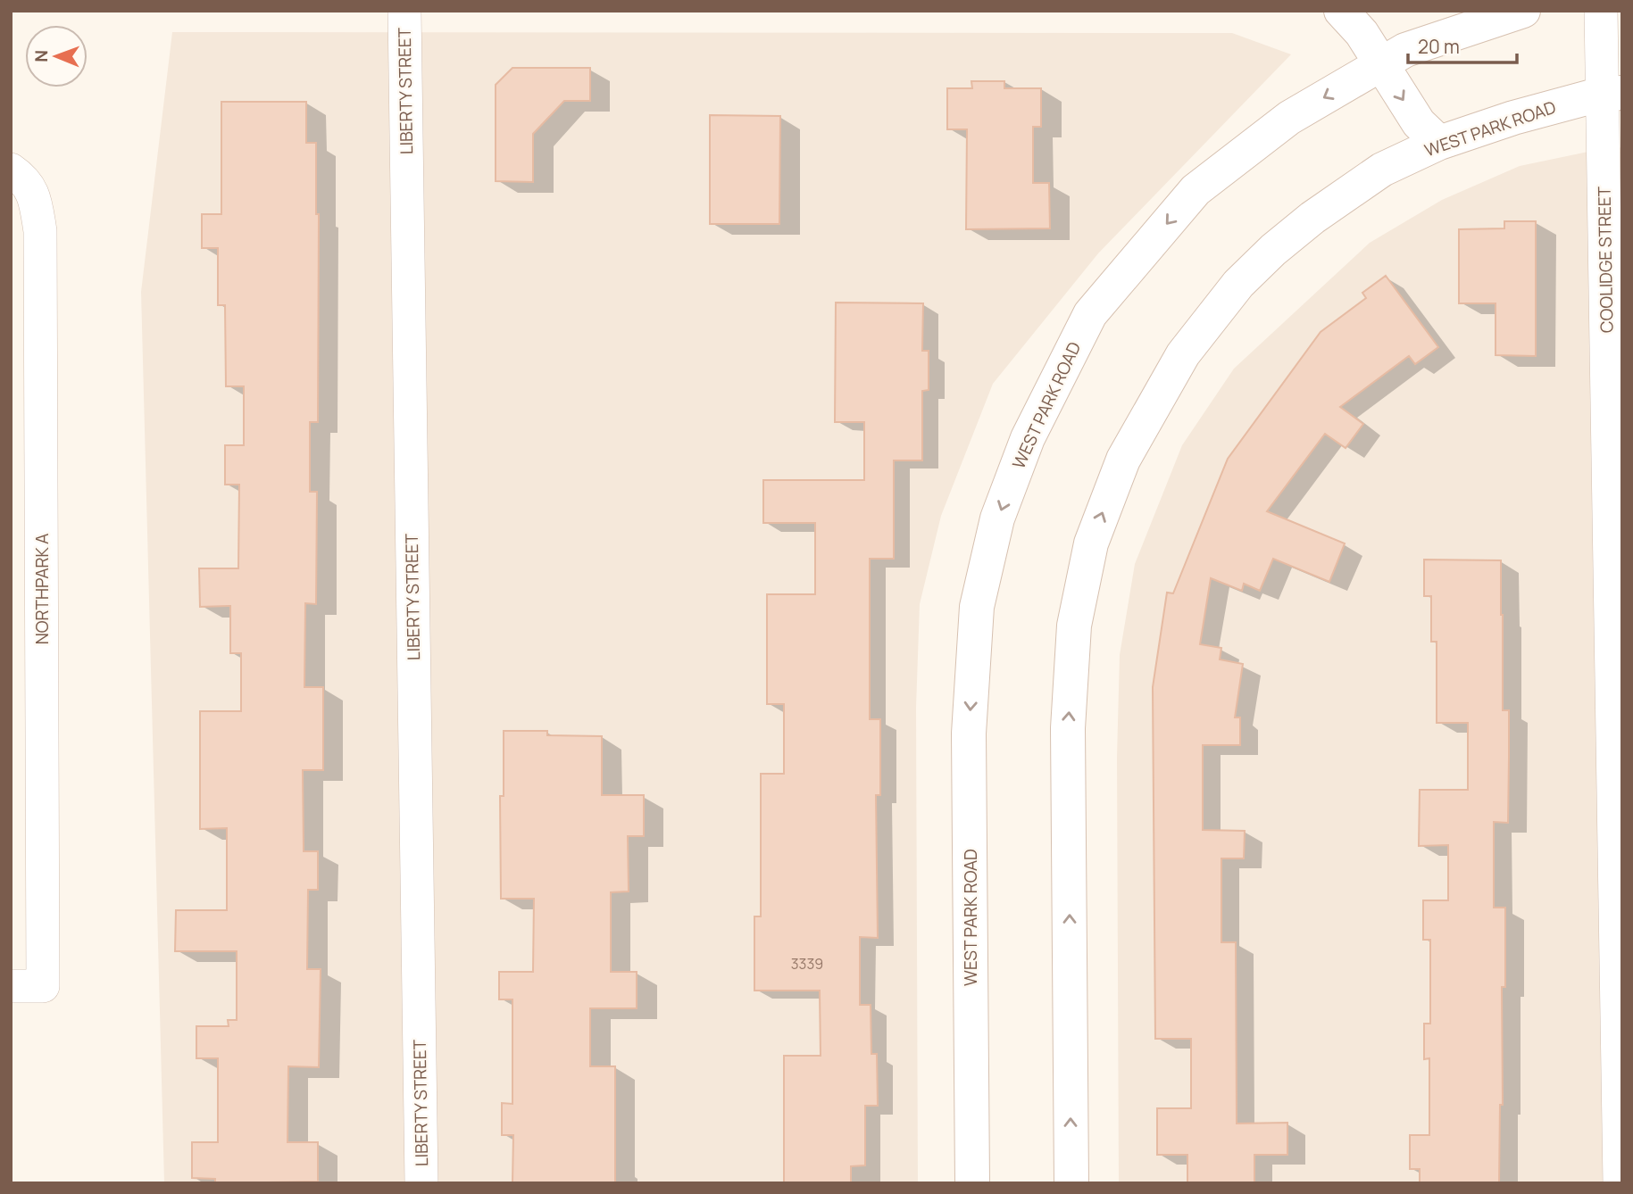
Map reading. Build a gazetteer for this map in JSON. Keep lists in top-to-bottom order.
{
  "streets": {
    "street": [
      "LIBERTY STREET",
      "WEST PARK ROAD",
      "COOLIDGE STREET",
      "NORTHPARK A"
    ]
  },
  "crossings": [
    ["WEST PARK ROAD", "COOLIDGE STREET"]
  ],
  "house_numbers": ["3339"],
  "scale_bar": "20 m",
  "north": "left"
}
